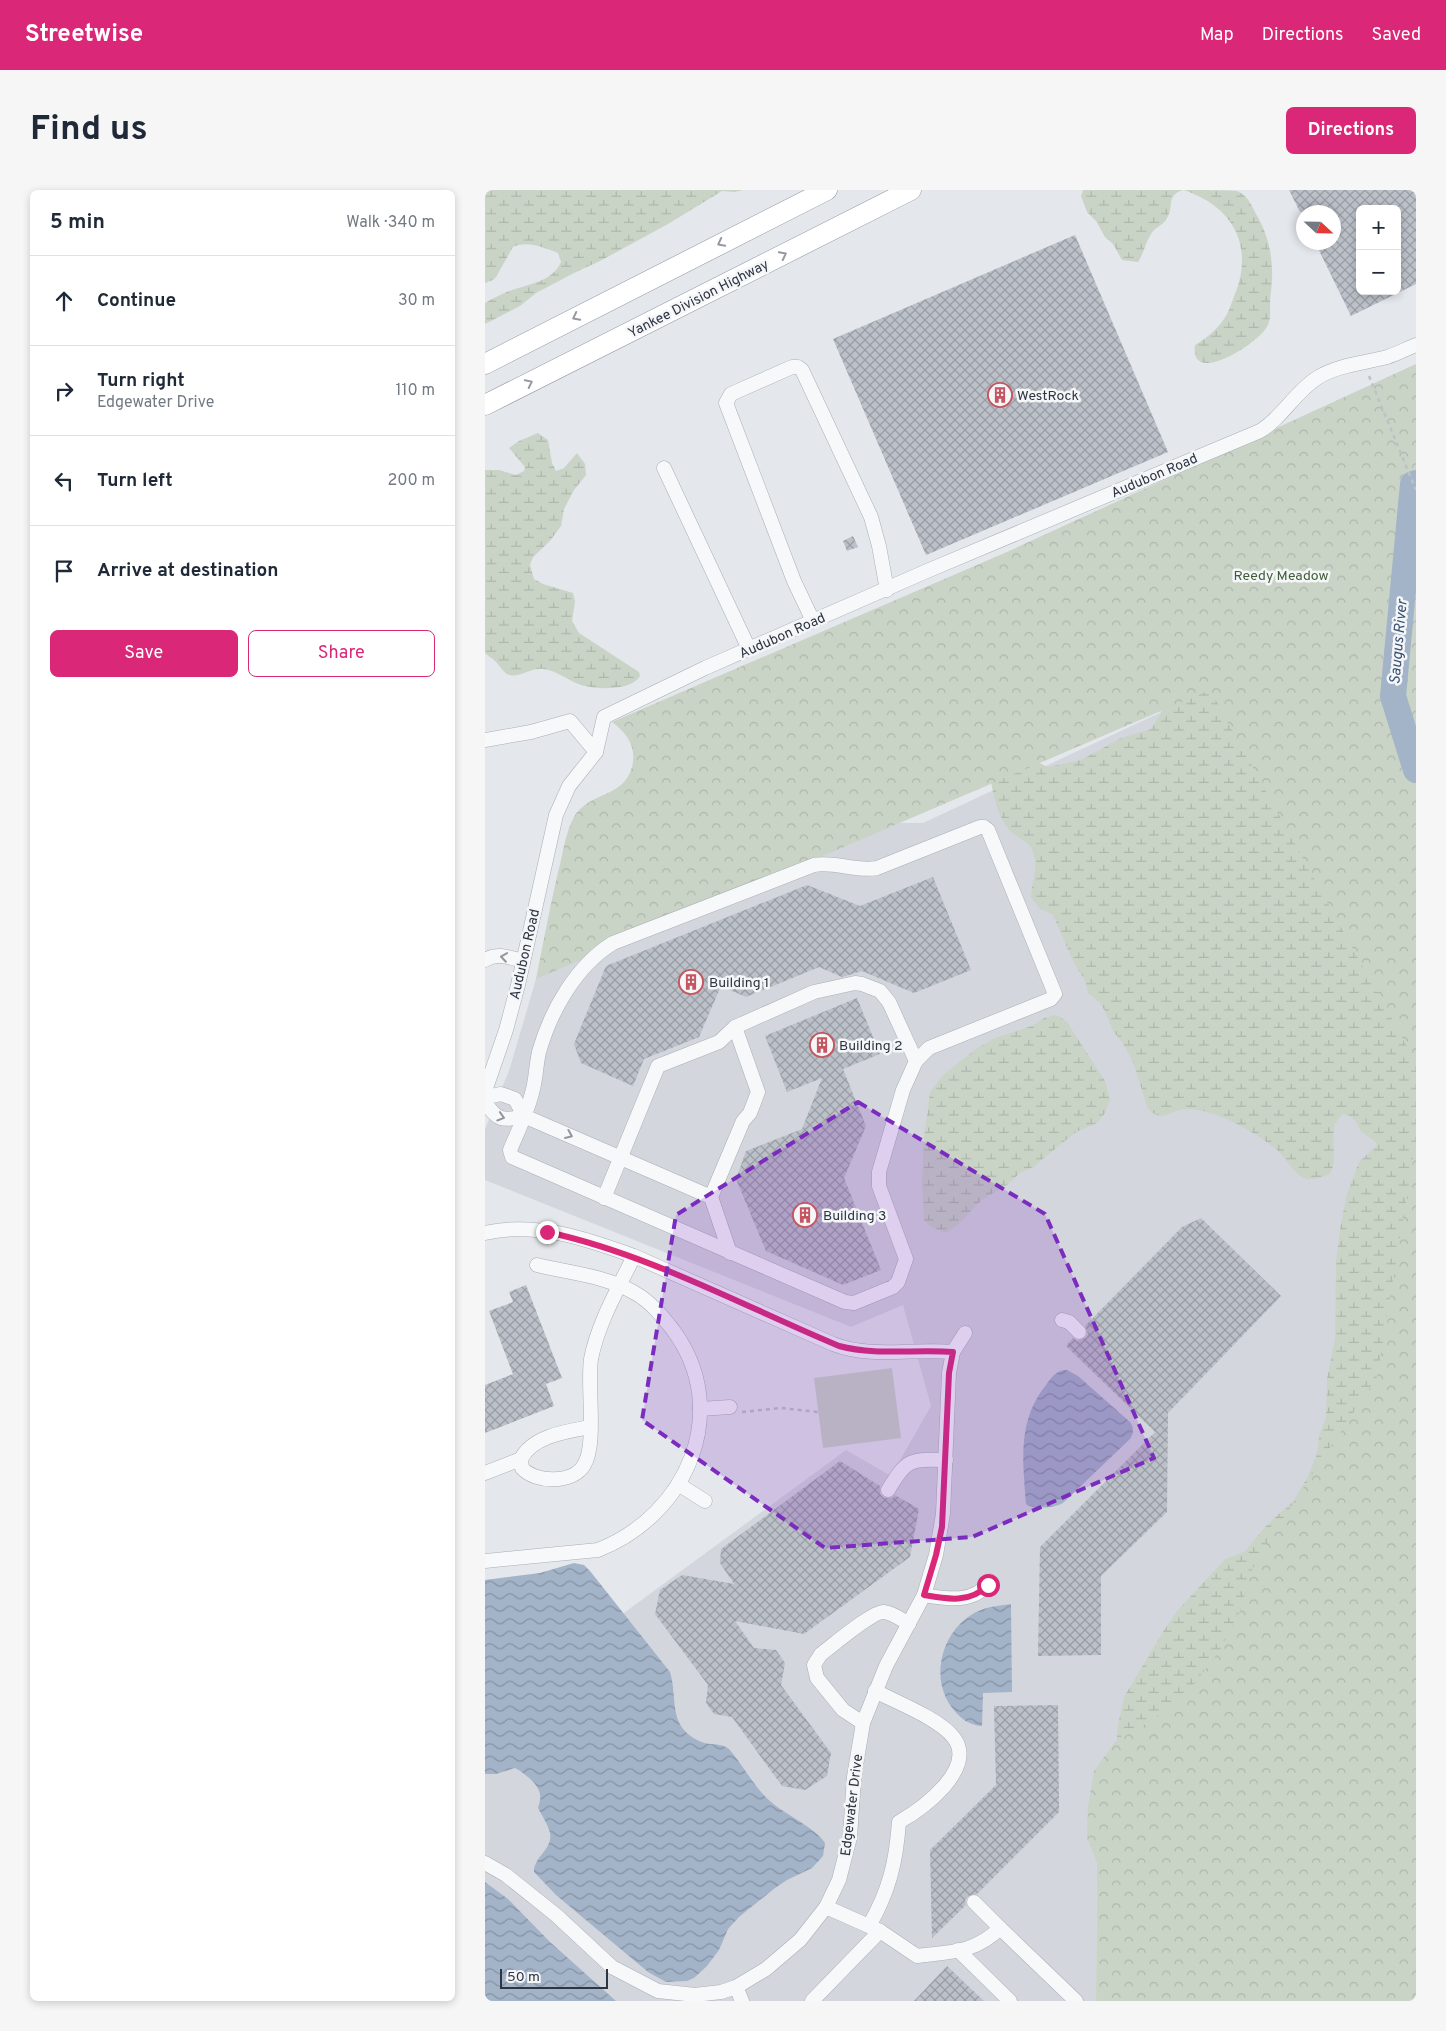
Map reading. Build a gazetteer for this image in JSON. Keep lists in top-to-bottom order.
{
  "streets": {
    "highway": ["Yankee Division Highway"],
    "street": ["Audubon Road", "Edgewater Drive"]
  },
  "water": ["Saugus River"],
  "parks": ["Reedy Meadow"],
  "places": {
    "building": [
      "WestRock",
      "Building 1",
      "Building 2",
      "Building 3"
    ]
  },
  "scale_bar": "50 m",
  "north": "right",
  "page": {
    "header": "Streetwise",
    "nav": ["Map", "Directions", "Saved"],
    "buttons": [
      "Directions",
      ["Save", "Share"]
    ],
    "title": "Find us",
    "heading": ["5 min", "Walk · 340 m"],
    "map_buttons": ["+", "−"],
    "list": [
      ["Continue", "30 m"],
      ["Turn right", "Edgewater Drive", "110 m"],
      ["Turn left", "200 m"],
      "Arrive at destination"
    ],
    "scale": "50 m"
  }
}
